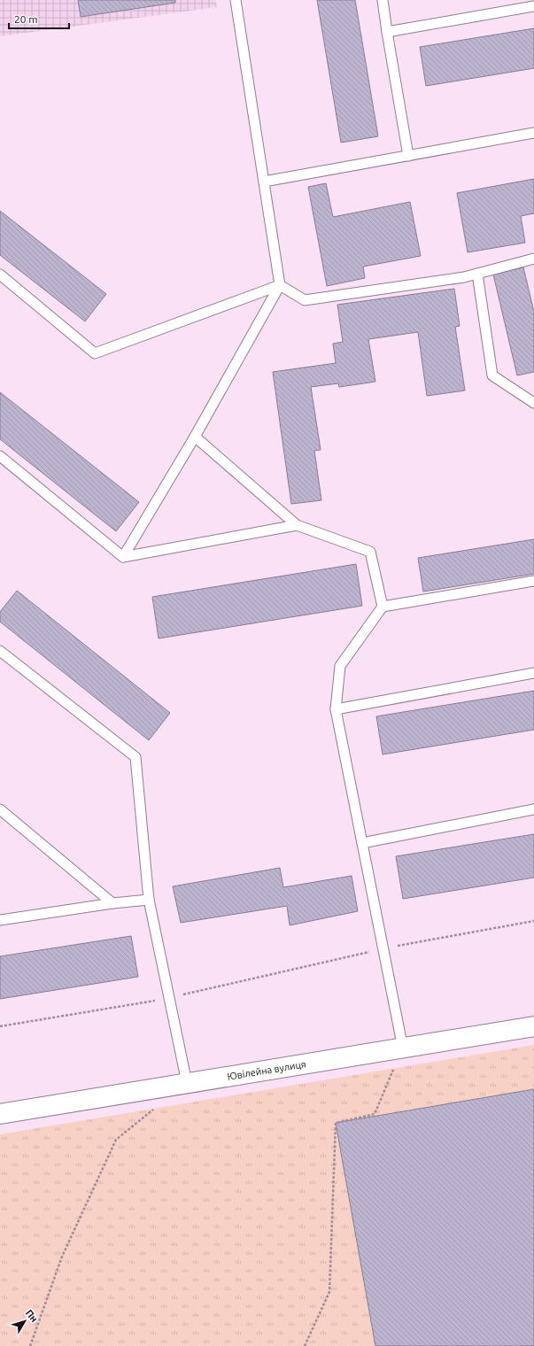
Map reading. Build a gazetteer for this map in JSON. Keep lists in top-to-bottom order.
{
  "streets": {
    "street": ["Ювілейна вулиця"]
  },
  "scale_bar": "20 m",
  "north": "top right"
}
